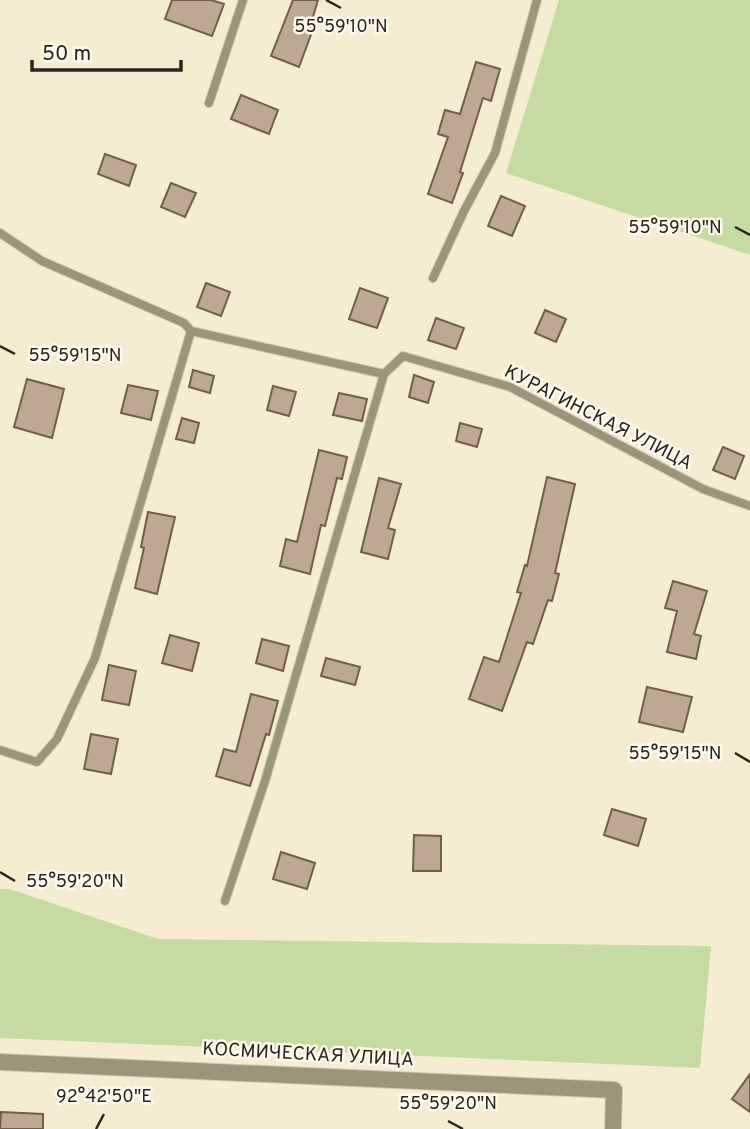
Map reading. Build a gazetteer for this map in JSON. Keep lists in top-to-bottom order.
{
  "streets": {
    "street": ["КОСМИЧЕСКАЯ УЛИЦА"],
    "lane": ["КУРАГИНСКАЯ УЛИЦА"]
  },
  "scale_bar": "50 m",
  "coordinates": [
    "55°59'10\"N",
    "55°59'15\"N",
    "55°59'20\"N",
    "92°42'50\"E"
  ]
}
